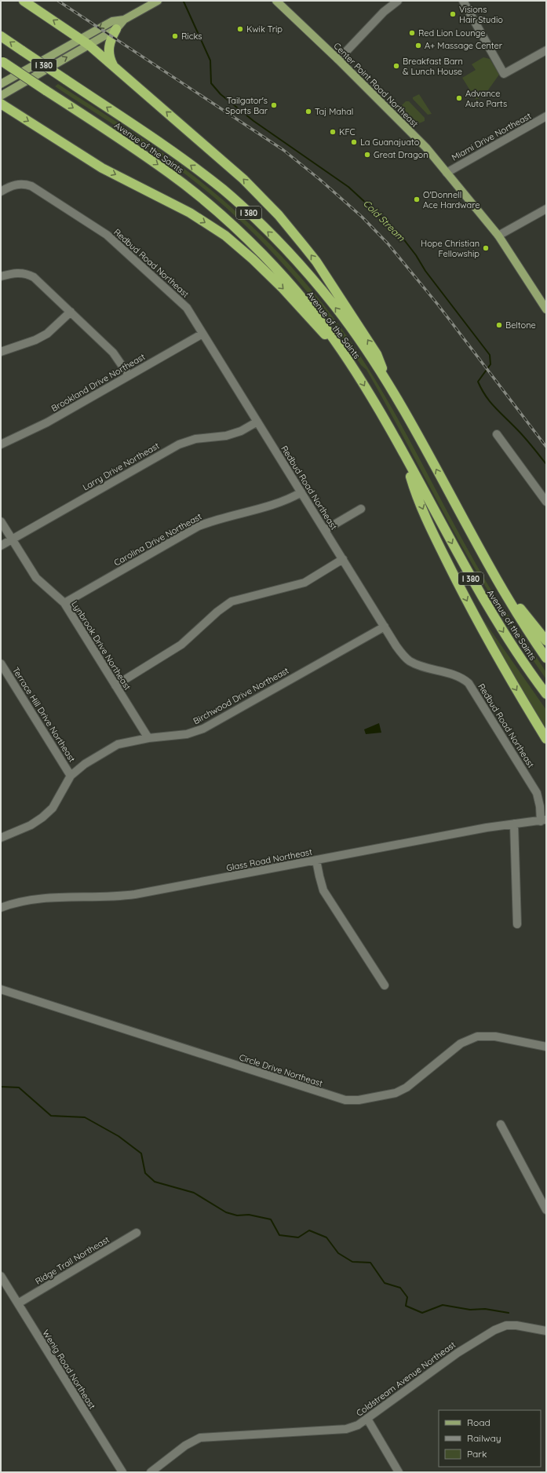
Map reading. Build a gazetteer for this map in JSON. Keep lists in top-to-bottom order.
{
  "streets": {
    "highway": ["I 380", "Avenue of the Saints"],
    "main road": ["Center Point Road Northeast"],
    "street": [
      "Miami Drive Northeast",
      "Redbud Road Northeast",
      "Brookland Drive Northeast",
      "Larry Drive Northeast",
      "Carolina Drive Northeast",
      "Lynbrook Drive Northeast",
      "Birchwood Drive Northeast",
      "Terrace Hill Drive Northeast",
      "Glass Road Northeast",
      "Circle Drive Northeast",
      "Ridge Trail Northeast",
      "Wenig Road Northeast",
      "Coldstream Avenue Northeast"
    ]
  },
  "crossings": [
    ["Center Point Road Northeast", "Miami Drive Northeast"],
    ["Redbud Road Northeast", "Brookland Drive Northeast"],
    ["Redbud Road Northeast", "Larry Drive Northeast"],
    ["Redbud Road Northeast", "Carolina Drive Northeast"],
    ["Redbud Road Northeast", "Birchwood Drive Northeast"],
    ["Redbud Road Northeast", "Glass Road Northeast"],
    ["Larry Drive Northeast", "Lynbrook Drive Northeast"],
    ["Carolina Drive Northeast", "Lynbrook Drive Northeast"],
    ["Lynbrook Drive Northeast", "Birchwood Drive Northeast"],
    ["Birchwood Drive Northeast", "Terrace Hill Drive Northeast"],
    ["Ridge Trail Northeast", "Wenig Road Northeast"]
  ],
  "water": ["Cold Stream"],
  "places": [
    "Visions Hair Studio",
    "Kwik Trip",
    "Red Lion Lounge",
    "Ricks",
    "A+ Massage Center",
    "Breakfast Barn & Lunch House",
    "Advance Auto Parts",
    "Tailgator's Sports Bar",
    "Taj Mahal",
    "KFC",
    "La Guanajuato",
    "Great Dragon",
    "O'Donnell Ace Hardware",
    "Hope Christian Fellowship",
    "Beltone"
  ],
  "legend": ["Road", "Railway", "Park"]
}
